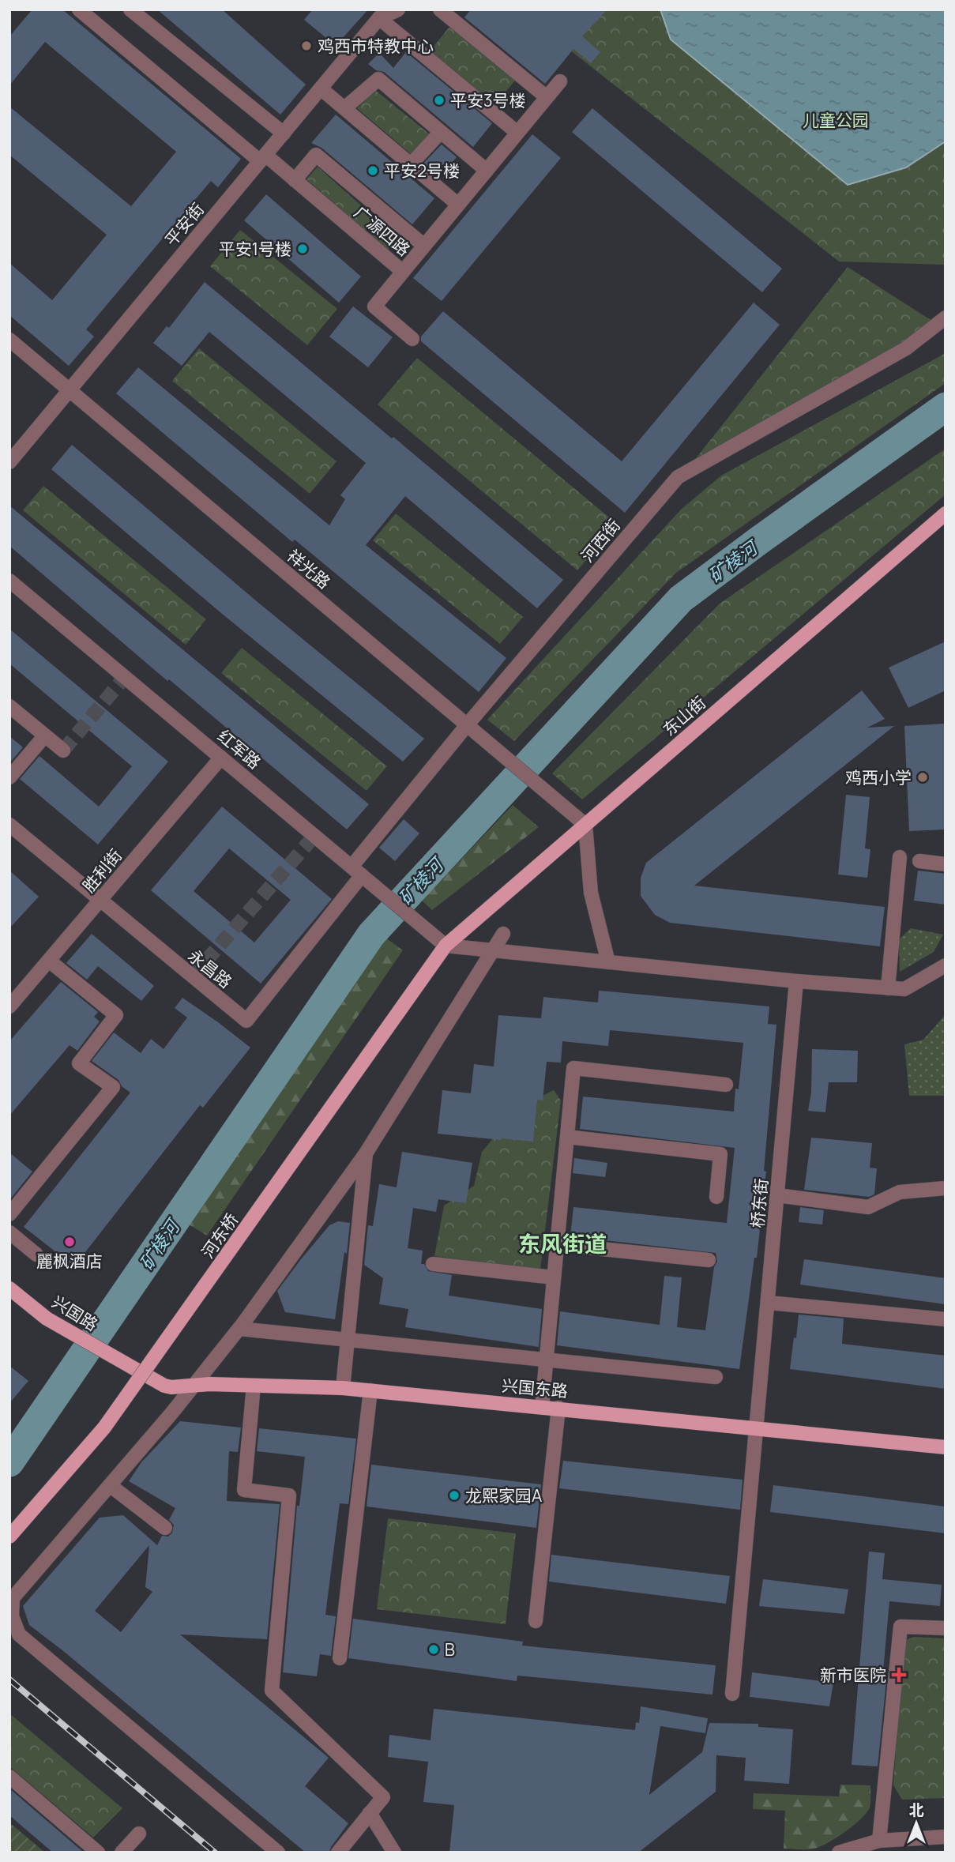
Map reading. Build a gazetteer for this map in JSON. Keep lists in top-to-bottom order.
{
  "streets": {
    "main road": [
      "东山街",
      "河东桥",
      "兴国路",
      "兴国东路"
    ],
    "street": [
      "平安街",
      "广源四路",
      "河西街",
      "祥光路",
      "红军路",
      "胜利街",
      "永昌路",
      "桥东街"
    ]
  },
  "crossings": [
    ["平安街", "广源四路"],
    ["平安街", "祥光路"],
    ["河西街", "祥光路"],
    ["河西街", "红军路"],
    ["河西街", "永昌路"],
    ["祥光路", "东山街"],
    ["东山街", "红军路"],
    ["东山街", "河东桥"],
    ["红军路", "胜利街"],
    ["红军路", "永昌路"],
    ["红军路", "河东桥"],
    ["胜利街", "永昌路"],
    ["桥东街", "兴国东路"],
    ["兴国路", "兴国东路"]
  ],
  "districts": ["东风街道"],
  "water": ["矿棱河"],
  "parks": ["儿童公园"],
  "places": {
    "other": [
      "鸡西市特教中心",
      "平安3号楼",
      "平安2号楼",
      "平安1号楼",
      "鸡西小学",
      "麗枫酒店",
      "龙熙家园A",
      "B"
    ],
    "health": ["新市医院"]
  },
  "north": "top"
}
